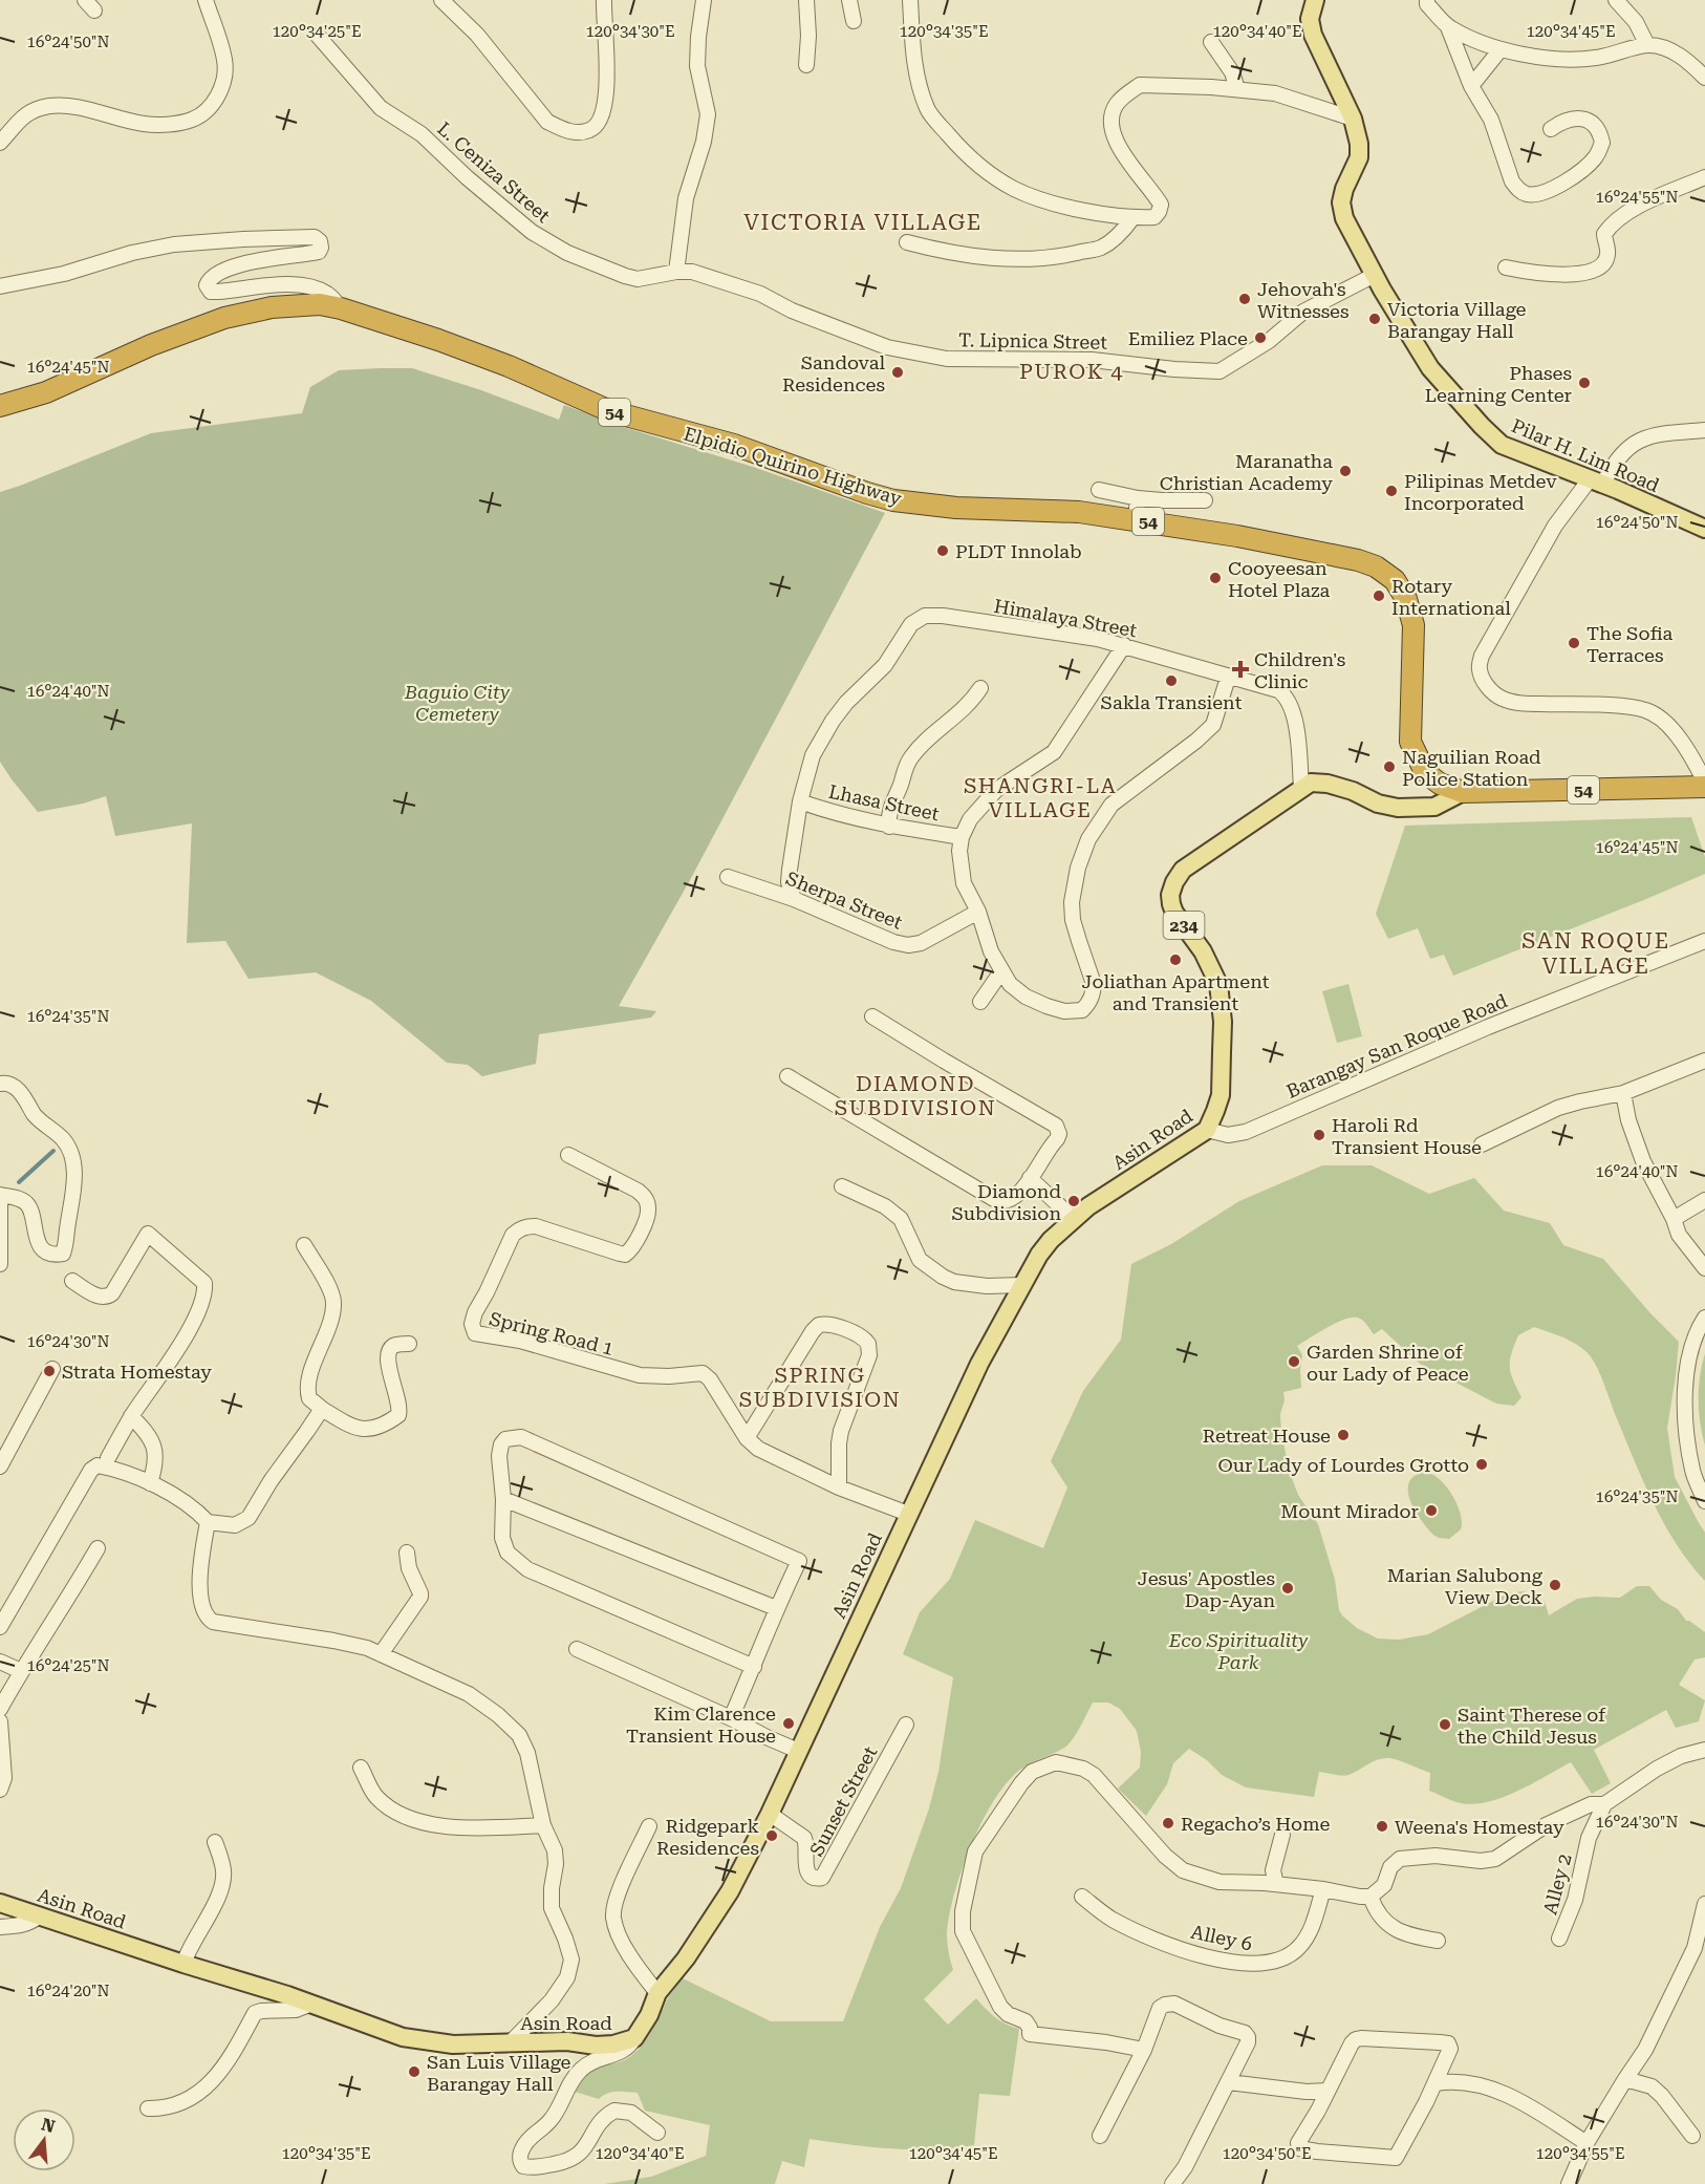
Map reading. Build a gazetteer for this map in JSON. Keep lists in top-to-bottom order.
{
  "streets": {
    "highway": ["54", "Elpidio Quirino Highway"],
    "main road": ["Pilar H. Lim Road", "234", "Asin Road"],
    "street": [
      "L. Ceniza Street",
      "T. Lipnica Street",
      "Himalaya Street",
      "Lhasa Street",
      "Sherpa Street",
      "Barangay San Roque Road",
      "Spring Road 1",
      "Sunset Street",
      "Alley 2",
      "Alley 6"
    ]
  },
  "crossings": [
    ["L. Ceniza Street", "T. Lipnica Street"],
    ["T. Lipnica Street", "Pilar H. Lim Road"],
    ["Elpidio Quirino Highway", "Asin Road"],
    ["Himalaya Street", "Lhasa Street"],
    ["Himalaya Street", "Asin Road"],
    ["Barangay San Roque Road", "Asin Road"],
    ["Asin Road", "Spring Road 1"],
    ["Asin Road", "Sunset Street"]
  ],
  "districts": [
    "VICTORIA VILLAGE",
    "PUROK 4",
    "SHANGRI-LA VILLAGE",
    "SAN ROQUE VILLAGE",
    "DIAMOND SUBDIVISION",
    "SPRING SUBDIVISION"
  ],
  "parks": ["Baguio City Cemetery", "Eco Spirituality Park"],
  "places": {
    "other": [
      "Jehovah's Witnesses",
      "Victoria Village Barangay Hall",
      "Emiliez Place",
      "Sandoval Residences",
      "Phases Learning Center",
      "Maranatha Christian Academy",
      "Pilipinas Metdev Incorporated",
      "PLDT Innolab",
      "Cooyeesan Hotel Plaza",
      "Rotary International",
      "The Sofia Terraces",
      "Sakla Transient",
      "Naguilian Road Police Station",
      "Joliathan Apartment and Transient",
      "Haroli Rd Transient House",
      "Diamond Subdivision",
      "Garden Shrine of our Lady of Peace",
      "Strata Homestay",
      "Retreat House",
      "Our Lady of Lourdes Grotto",
      "Mount Mirador",
      "Marian Salubong View Deck",
      "Jesus' Apostles Dap-Ayan",
      "Kim Clarence Transient House",
      "Saint Therese of the Child Jesus",
      "Regacho’s Home",
      "Weena's Homestay",
      "Ridgepark Residences",
      "San Luis Village Barangay Hall"
    ],
    "health": ["Children's Clinic"]
  },
  "north": "top",
  "coordinates": [
    "120°34'25\"E",
    "120°34'30\"E",
    "120°34'35\"E",
    "120°34'40\"E",
    "120°34'45\"E",
    "16°24'50\"N",
    "16°24'55\"N",
    "16°24'45\"N",
    "16°24'40\"N",
    "16°24'35\"N",
    "16°24'30\"N",
    "16°24'25\"N",
    "16°24'20\"N",
    "120°34'50\"E",
    "120°34'55\"E"
  ]
}
